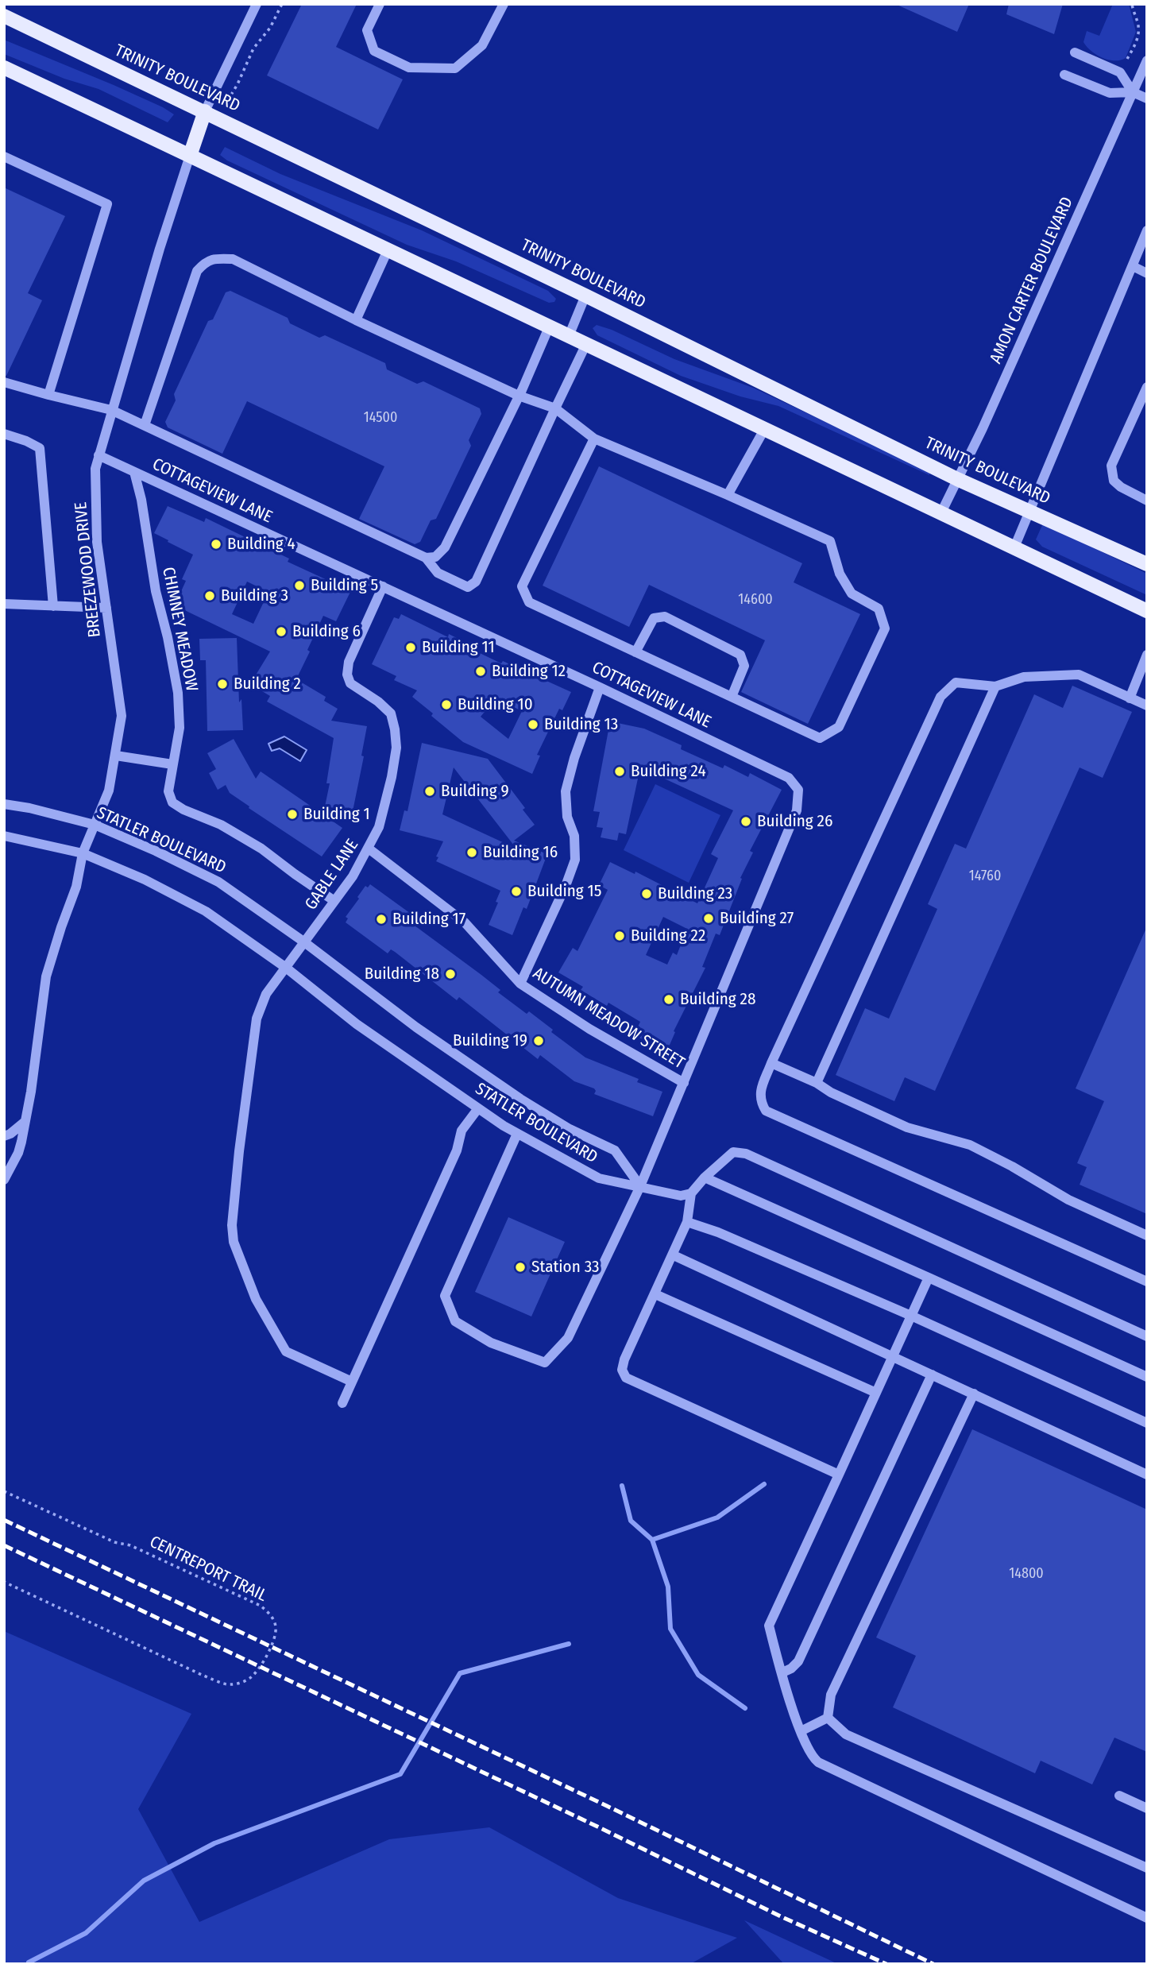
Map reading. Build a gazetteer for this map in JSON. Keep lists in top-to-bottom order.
{
  "streets": {
    "main road": ["TRINITY BOULEVARD"],
    "street": [
      "AMON CARTER BOULEVARD",
      "COTTAGEVIEW LANE",
      "BREEZEWOOD DRIVE",
      "CHIMNEY MEADOW",
      "STATLER BOULEVARD",
      "GABLE LANE",
      "AUTUMN MEADOW STREET"
    ],
    "path": ["CENTREPORT TRAIL"]
  },
  "crossings": [
    ["TRINITY BOULEVARD", "AMON CARTER BOULEVARD"],
    ["COTTAGEVIEW LANE", "BREEZEWOOD DRIVE"],
    ["COTTAGEVIEW LANE", "CHIMNEY MEADOW"],
    ["COTTAGEVIEW LANE", "STATLER BOULEVARD"],
    ["COTTAGEVIEW LANE", "GABLE LANE"],
    ["COTTAGEVIEW LANE", "AUTUMN MEADOW STREET"],
    ["BREEZEWOOD DRIVE", "STATLER BOULEVARD"],
    ["CHIMNEY MEADOW", "GABLE LANE"],
    ["STATLER BOULEVARD", "GABLE LANE"],
    ["GABLE LANE", "AUTUMN MEADOW STREET"]
  ],
  "places": [
    "Building 4",
    "Building 5",
    "Building 3",
    "Building 6",
    "Building 11",
    "Building 12",
    "Building 2",
    "Building 10",
    "Building 13",
    "Building 24",
    "Building 9",
    "Building 1",
    "Building 26",
    "Building 16",
    "Building 15",
    "Building 23",
    "Building 27",
    "Building 17",
    "Building 22",
    "Building 18",
    "Building 28",
    "Building 19",
    "Station 33"
  ],
  "house_numbers": [
    "14500",
    "14600",
    "14760",
    "14800"
  ]
}
